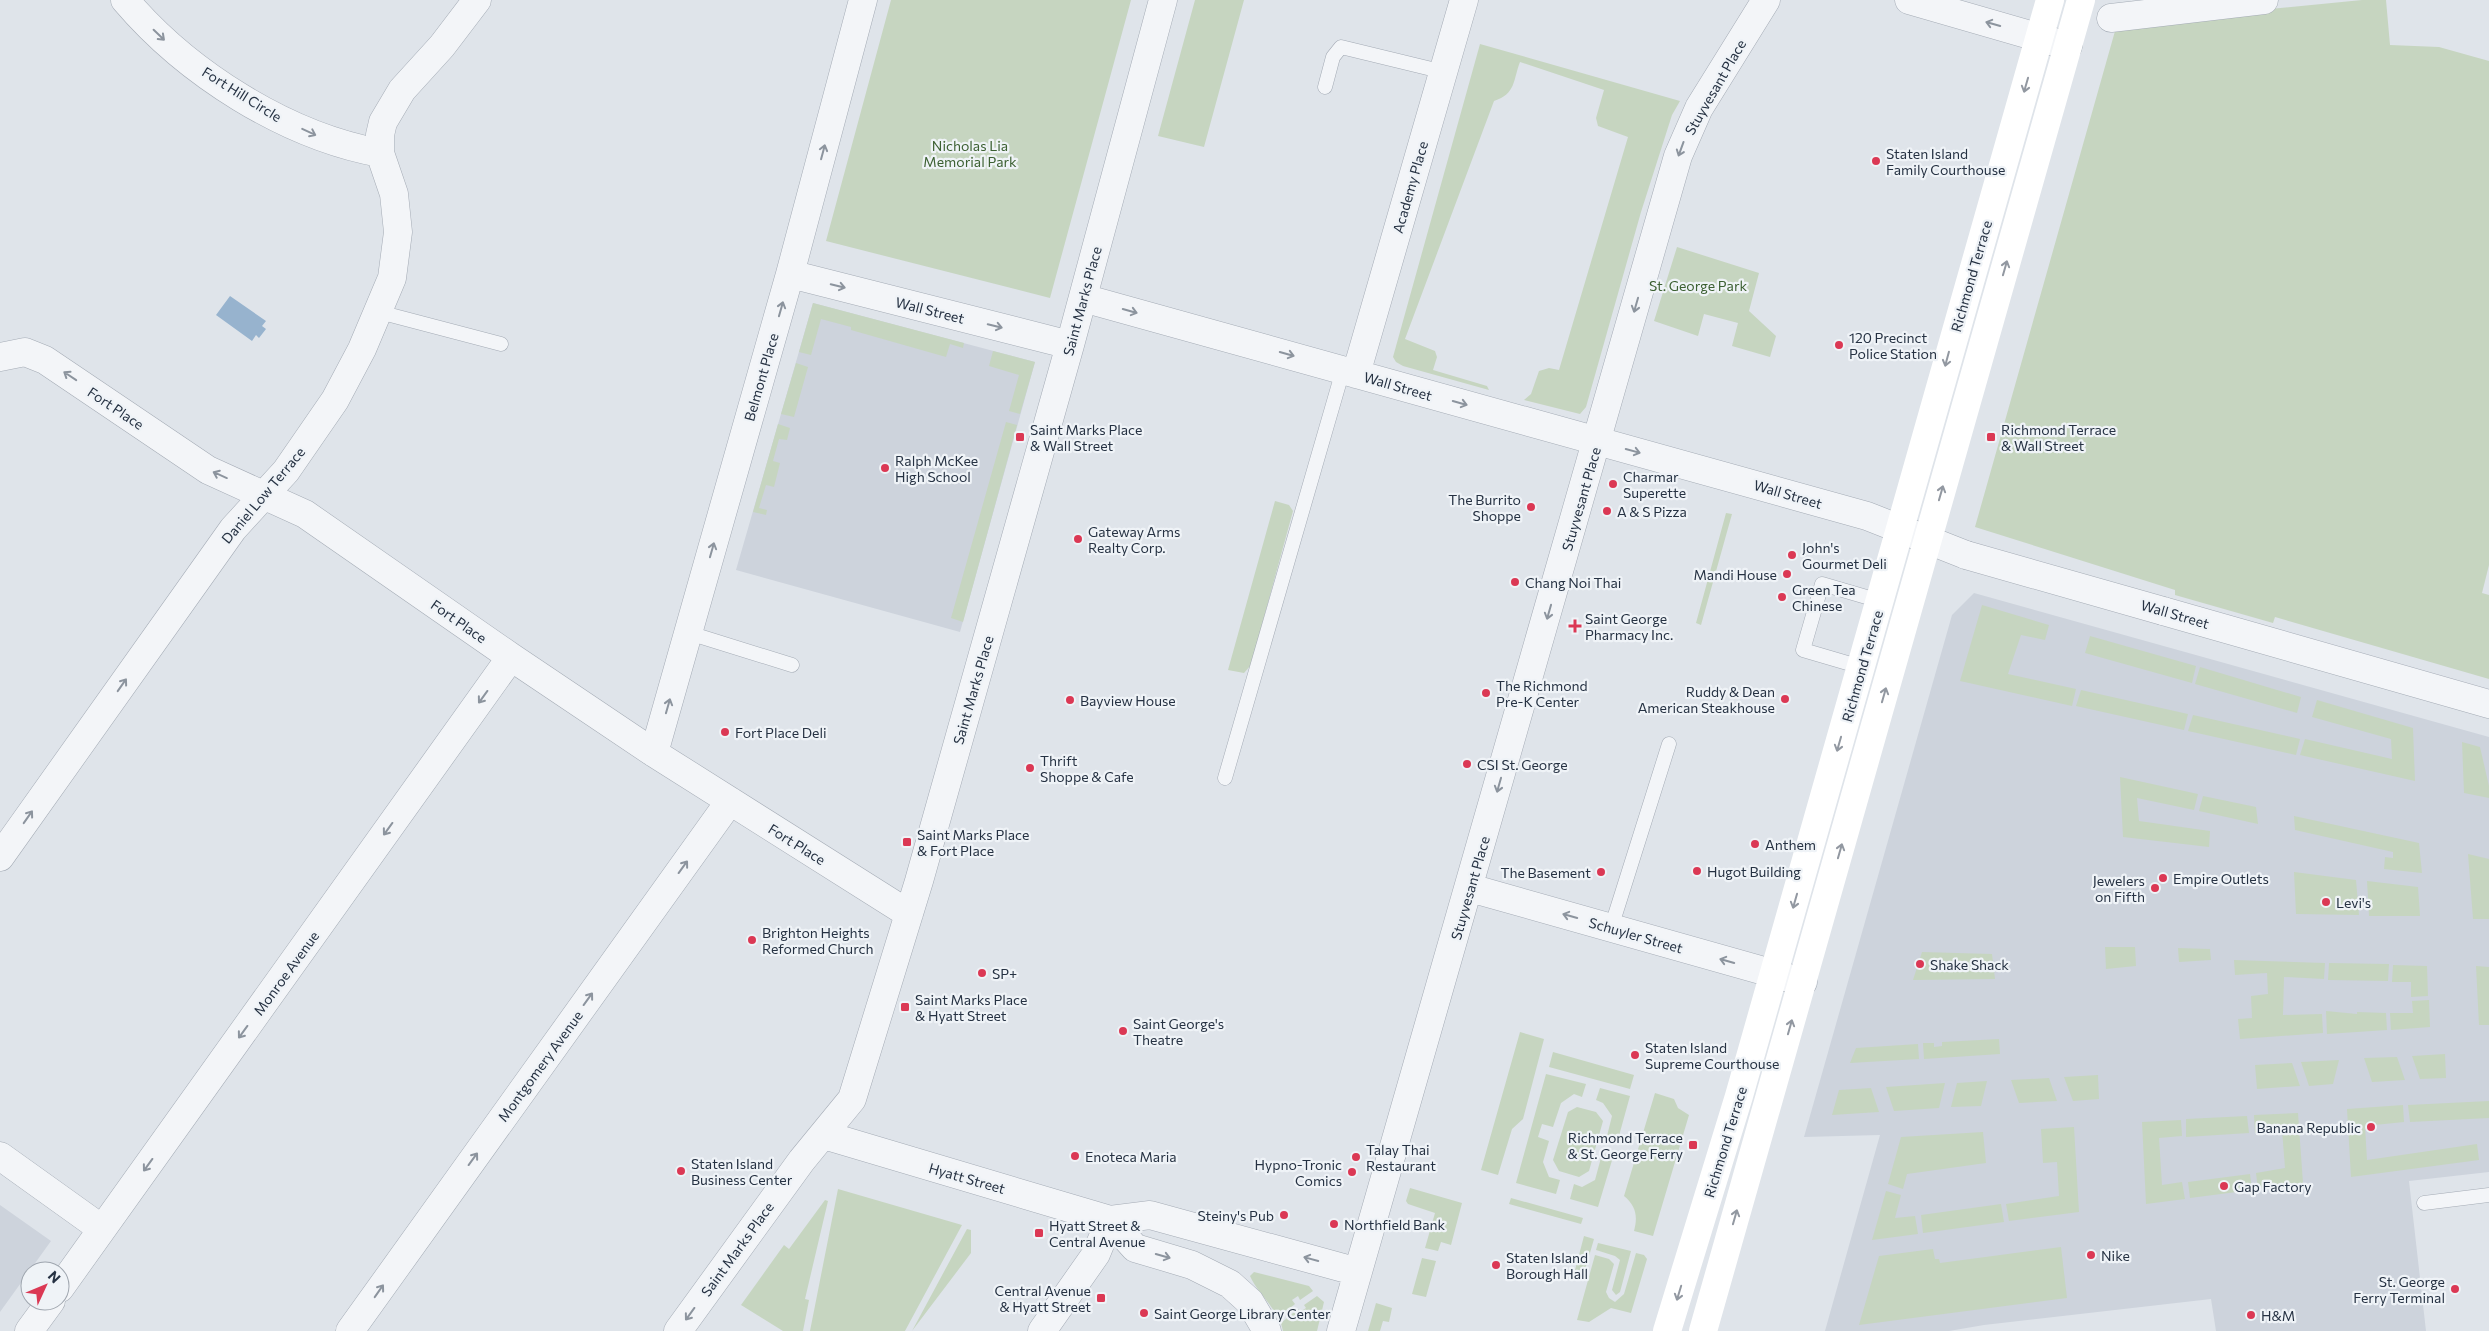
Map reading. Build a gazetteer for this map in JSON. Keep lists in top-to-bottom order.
{
  "streets": {
    "main road": ["Richmond Terrace"],
    "street": [
      "Stuyvesant Place",
      "Fort Hill Circle",
      "Academy Place",
      "Saint Marks Place",
      "Wall Street",
      "Belmont Place",
      "Fort Place",
      "Daniel Low Terrace",
      "Schuyler Street",
      "Monroe Avenue",
      "Montgomery Avenue",
      "Hyatt Street"
    ]
  },
  "crossings": [
    ["Stuyvesant Place", "Wall Street"],
    ["Stuyvesant Place", "Schuyler Street"],
    ["Stuyvesant Place", "Hyatt Street"],
    ["Fort Hill Circle", "Daniel Low Terrace"],
    ["Academy Place", "Wall Street"],
    ["Richmond Terrace", "Wall Street"],
    ["Richmond Terrace", "Schuyler Street"],
    ["Saint Marks Place", "Wall Street"],
    ["Saint Marks Place", "Fort Place"],
    ["Saint Marks Place", "Hyatt Street"],
    ["Wall Street", "Belmont Place"],
    ["Belmont Place", "Fort Place"],
    ["Fort Place", "Daniel Low Terrace"],
    ["Fort Place", "Monroe Avenue"],
    ["Fort Place", "Montgomery Avenue"]
  ],
  "one_way": [
    "Stuyvesant Place",
    "Fort Hill Circle",
    "Wall Street",
    "Belmont Place",
    "Daniel Low Terrace",
    "Schuyler Street",
    "Monroe Avenue",
    "Montgomery Avenue",
    "Hyatt Street"
  ],
  "parks": ["Nicholas Lia Memorial Park", "St. George Park"],
  "places": {
    "other": [
      "Staten Island Family Courthouse",
      "120 Precinct Police Station",
      "Ralph McKee High School",
      "Charmar Superette",
      "The Burrito Shoppe",
      "A & S Pizza",
      "Gateway Arms Realty Corp.",
      "John's Gourmet Deli",
      "Mandi House",
      "Chang Noi Thai",
      "Green Tea Chinese",
      "The Richmond Pre-K Center",
      "Ruddy & Dean American Steakhouse",
      "Bayview House",
      "Fort Place Deli",
      "CSI St. George",
      "Thrift Shoppe & Cafe",
      "Anthem",
      "Hugot Building",
      "The Basement",
      "Empire Outlets",
      "Jewelers on Fifth",
      "Levi's",
      "Brighton Heights Reformed Church",
      "Shake Shack",
      "SP+",
      "Saint George's Theatre",
      "Staten Island Supreme Courthouse",
      "Banana Republic",
      "Enoteca Maria",
      "Talay Thai Restaurant",
      "Staten Island Business Center",
      "Hypno-Tronic Comics",
      "Gap Factory",
      "Steiny's Pub",
      "Northfield Bank",
      "Nike",
      "Staten Island Borough Hall",
      "St. George Ferry Terminal",
      "Saint George Library Center",
      "H&M"
    ],
    "transit": [
      "Saint Marks Place & Wall Street",
      "Richmond Terrace & Wall Street",
      "Saint Marks Place & Fort Place",
      "Saint Marks Place & Hyatt Street",
      "Richmond Terrace & St. George Ferry",
      "Hyatt Street & Central Avenue",
      "Central Avenue & Hyatt Street"
    ],
    "health": ["Saint George Pharmacy Inc."]
  },
  "north": "top right"
}
